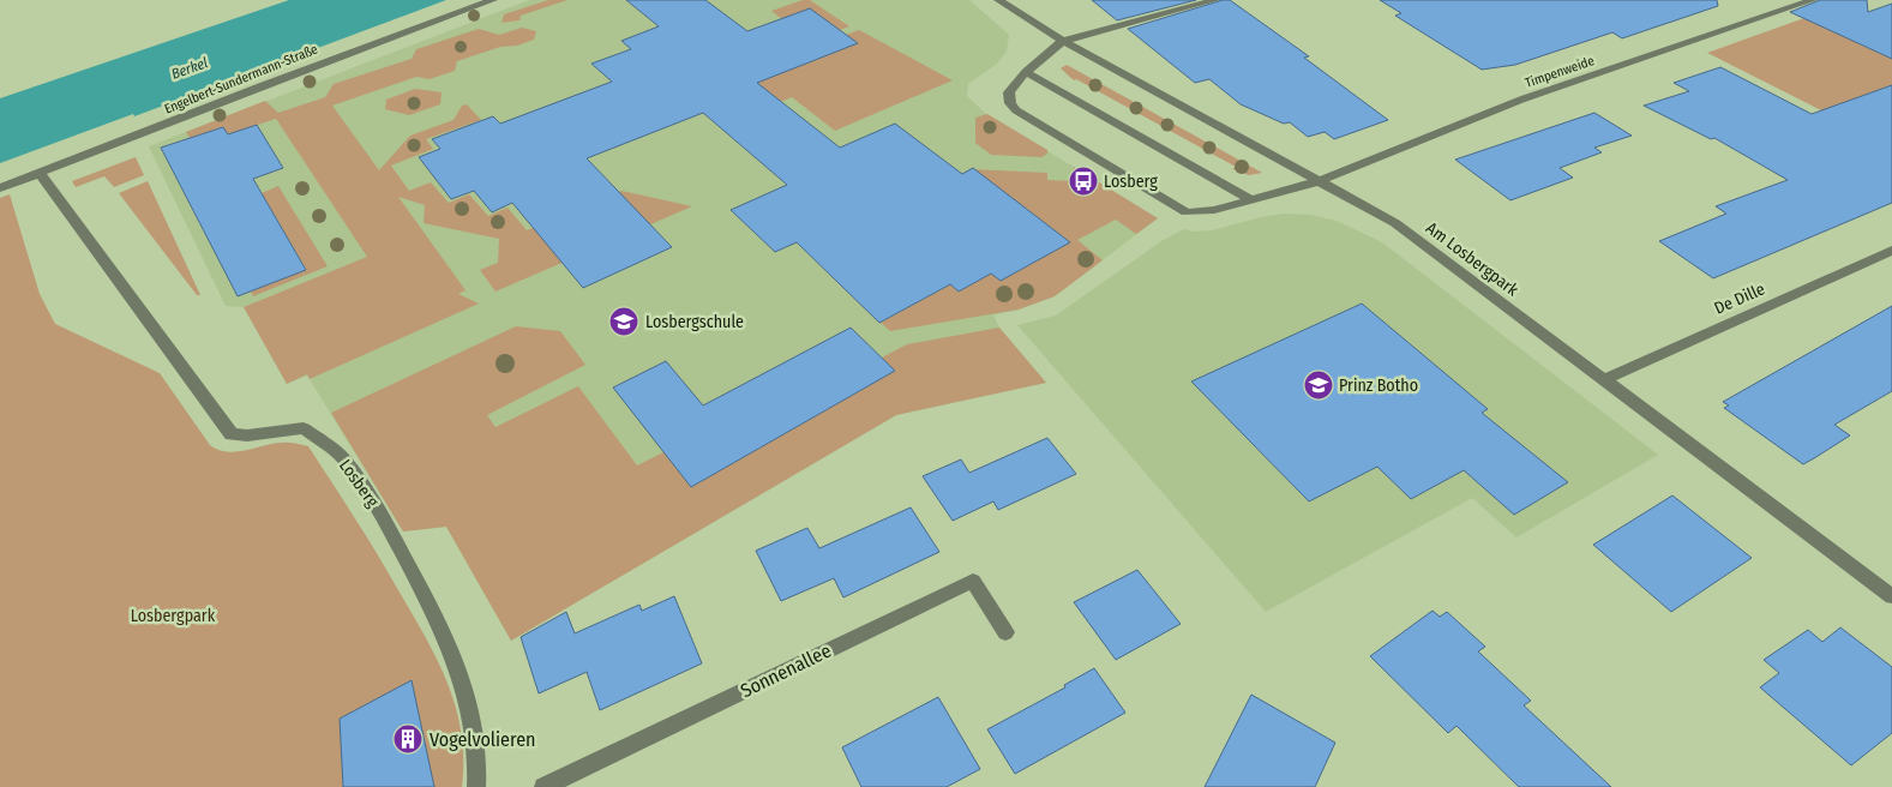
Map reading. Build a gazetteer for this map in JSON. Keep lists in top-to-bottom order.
{
  "streets": {
    "street": [
      "Timpenweide",
      "Engelbert-Sundermann-Straße",
      "Am Losbergpark",
      "De Dille",
      "Losberg",
      "Sonnenallee"
    ]
  },
  "crossings": [
    ["Timpenweide", "Am Losbergpark"],
    ["Engelbert-Sundermann-Straße", "Losberg"],
    ["Am Losbergpark", "De Dille"]
  ],
  "water": ["Berkel"],
  "parks": ["Losbergpark"],
  "places": {
    "bus stop": ["Losberg"],
    "school or university": ["Losbergschule", "Prinz Botho"],
    "building": ["Vogelvolieren"]
  }
}
